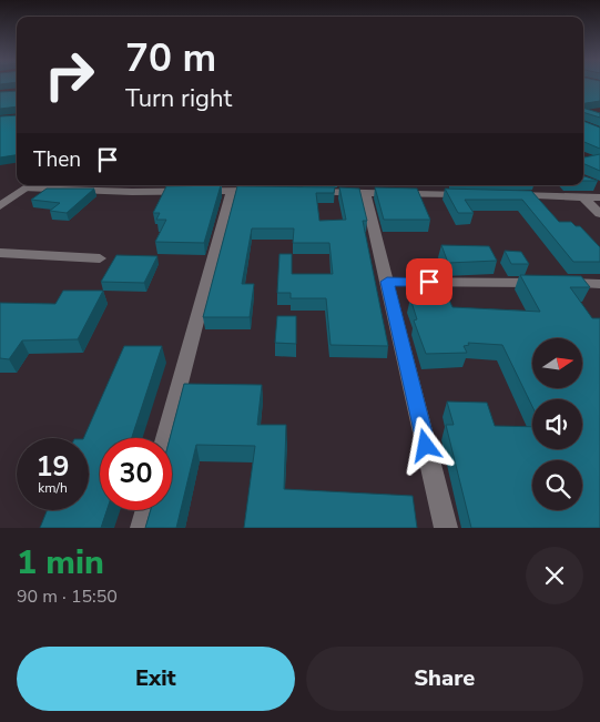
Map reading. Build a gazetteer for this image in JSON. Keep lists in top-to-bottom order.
{
  "north": "right",
  "page": {
    "turn": ["70 m", "Turn right"],
    "then": "Then",
    "speed": "19 km/h",
    "limit": "30",
    "heading": ["1 min", "90 m · 15:50"],
    "buttons": ["Exit", "Share"]
  }
}
